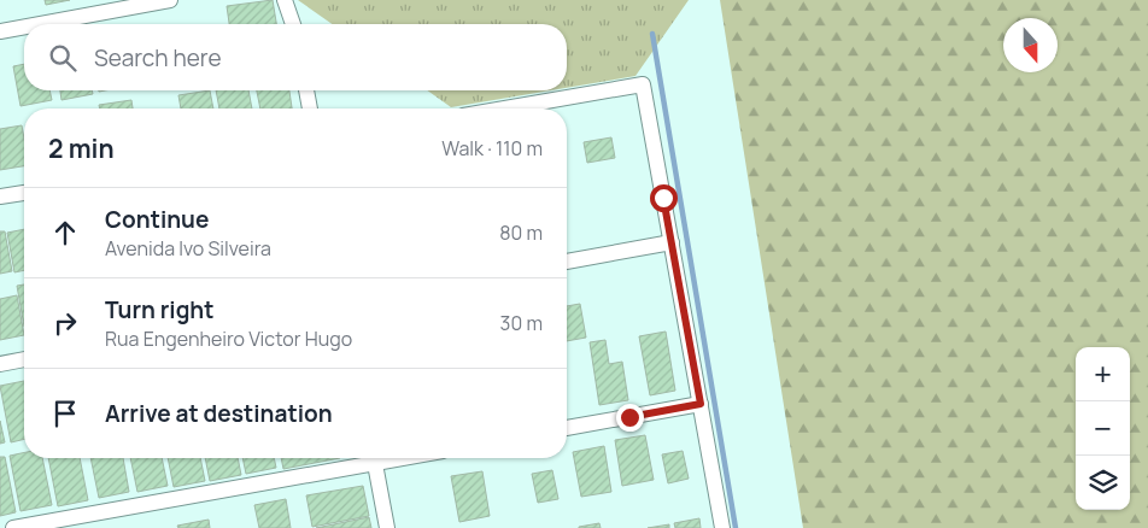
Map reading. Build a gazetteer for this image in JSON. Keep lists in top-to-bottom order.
{
  "north": "bottom",
  "page": {
    "search": "Search here",
    "heading": ["2 min", "Walk · 110 m"],
    "list": [
      ["Continue", "Avenida Ivo Silveira", "80 m"],
      ["Turn right", "Rua Engenheiro Victor Hugo", "30 m"],
      "Arrive at destination"
    ],
    "map_buttons": ["+", "−"]
  }
}
